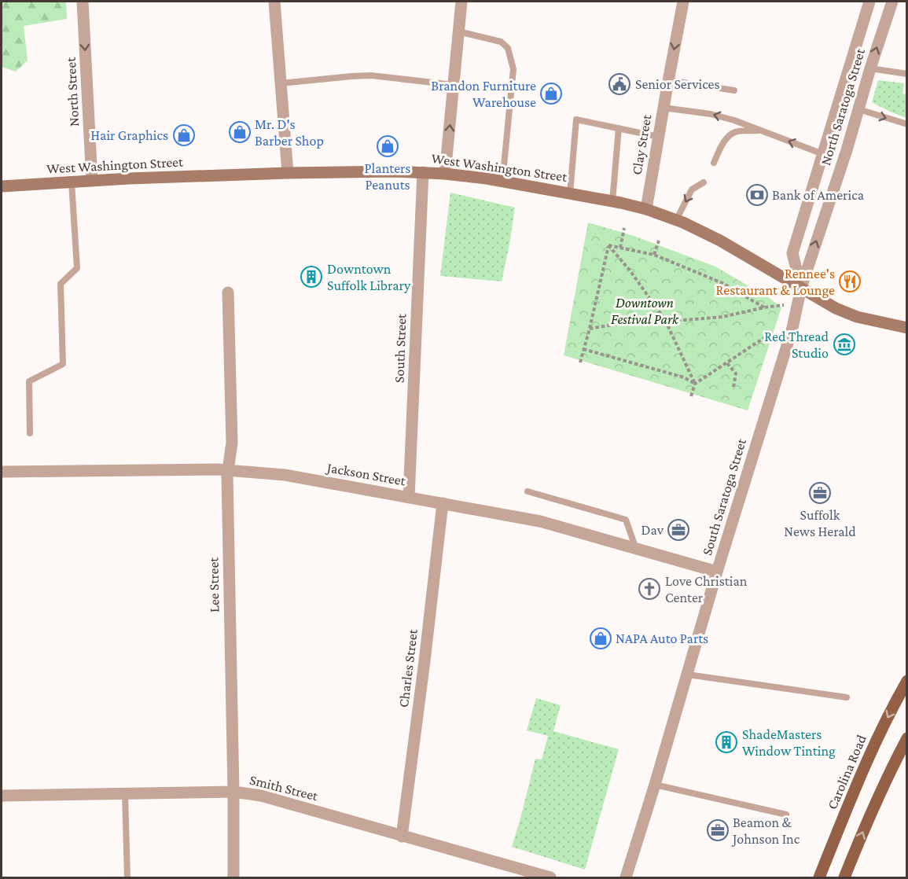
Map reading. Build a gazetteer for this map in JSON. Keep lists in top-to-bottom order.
{
  "streets": {
    "main road": ["West Washington Street", "Carolina Road"],
    "street": [
      "North Street",
      "North Saratoga Street",
      "Clay Street",
      "South Street",
      "Jackson Street",
      "South Saratoga Street",
      "Lee Street",
      "Charles Street",
      "Smith Street"
    ]
  },
  "crossings": [
    ["North Street", "West Washington Street"],
    ["North Saratoga Street", "West Washington Street"],
    ["North Saratoga Street", "South Saratoga Street"],
    ["Clay Street", "West Washington Street"],
    ["West Washington Street", "South Street"],
    ["West Washington Street", "South Saratoga Street"],
    ["South Street", "Jackson Street"],
    ["Jackson Street", "South Saratoga Street"],
    ["Jackson Street", "Lee Street"],
    ["Jackson Street", "Charles Street"],
    ["Lee Street", "Smith Street"],
    ["Charles Street", "Smith Street"]
  ],
  "one_way": ["North Street", "Clay Street"],
  "parks": ["Downtown Festival Park"],
  "places": {
    "public building": ["Senior Services"],
    "shop": [
      "Brandon Furniture Warehouse",
      "Mr. D's Barber Shop",
      "Hair Graphics",
      "Planters Peanuts",
      "NAPA Auto Parts"
    ],
    "bank": ["Bank of America"],
    "building": ["Downtown Suffolk Library", "ShadeMasters Window Tinting"],
    "restaurant": ["Rennee's Restaurant & Lounge"],
    "museum": ["Red Thread Studio"],
    "office": ["Suffolk News Herald", "Dav", "Beamon & Johnson Inc"],
    "church": ["Love Christian Center"]
  }
}
